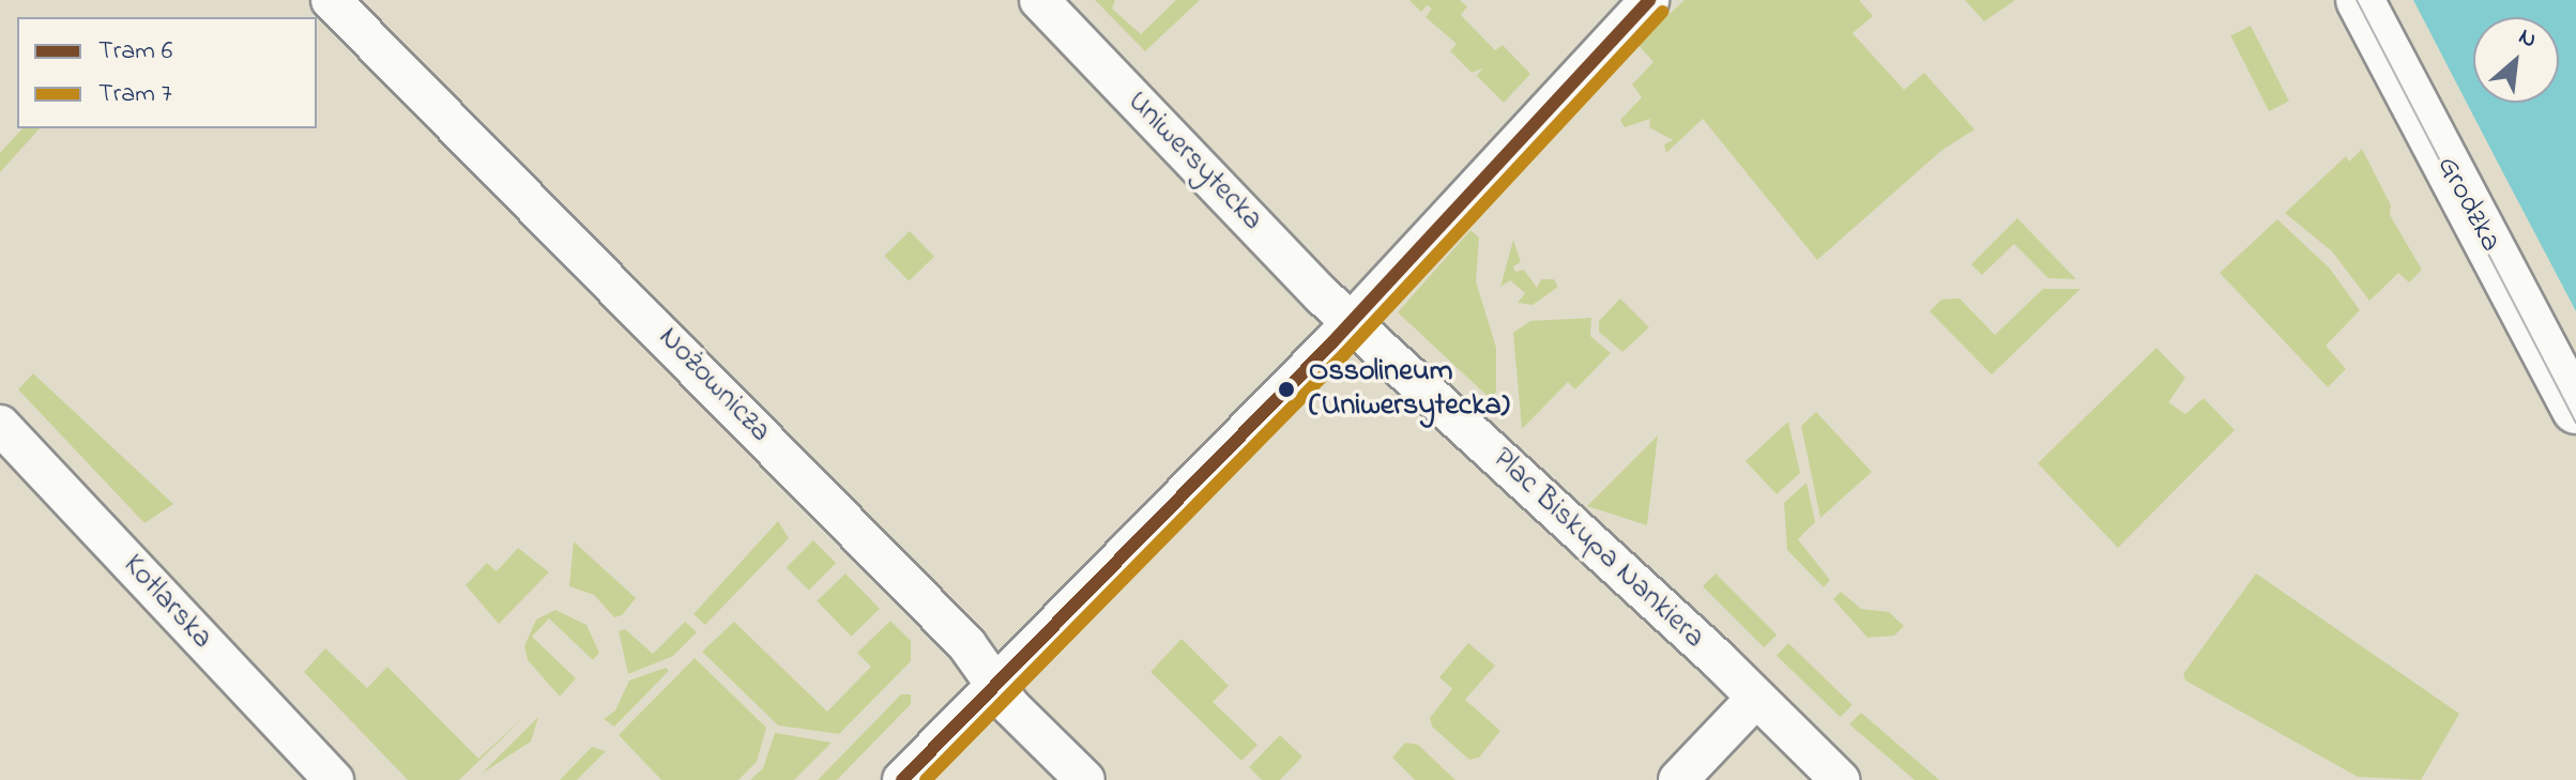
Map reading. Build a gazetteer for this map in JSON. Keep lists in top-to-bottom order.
{
  "streets": {
    "street": [
      "Uniwersytecka",
      "Grodzka",
      "Nożownicza",
      "Plac Biskupa Nankiera",
      "Kotlarska"
    ]
  },
  "crossings": [
    ["Uniwersytecka", "Plac Biskupa Nankiera"]
  ],
  "places": ["Ossolineum (Uniwersytecka)"],
  "lines": ["tram line 6", "tram line 7"],
  "legend": ["Tram 6", "Tram 7"],
  "north": "top right"
}
